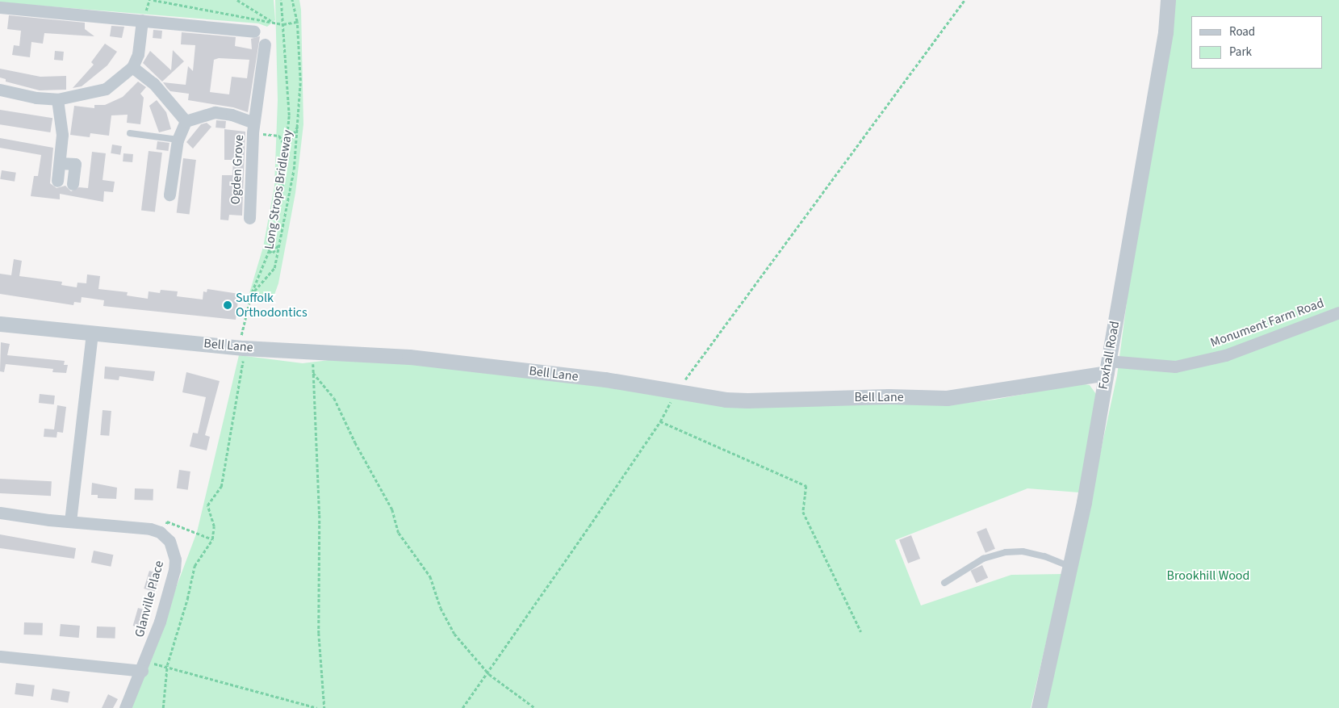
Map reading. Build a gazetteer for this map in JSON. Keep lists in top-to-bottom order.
{
  "streets": {
    "street": [
      "Ogden Grove",
      "Monument Farm Road",
      "Bell Lane",
      "Foxhall Road",
      "Glanville Place"
    ],
    "path": ["Long Strops Bridleway"]
  },
  "crossings": [
    ["Long Strops Bridleway", "Bell Lane"],
    ["Monument Farm Road", "Bell Lane"],
    ["Monument Farm Road", "Foxhall Road"],
    ["Bell Lane", "Foxhall Road"]
  ],
  "parks": ["Brookhill Wood"],
  "places": ["Suffolk Orthodontics"],
  "legend": ["Road", "Park"]
}
